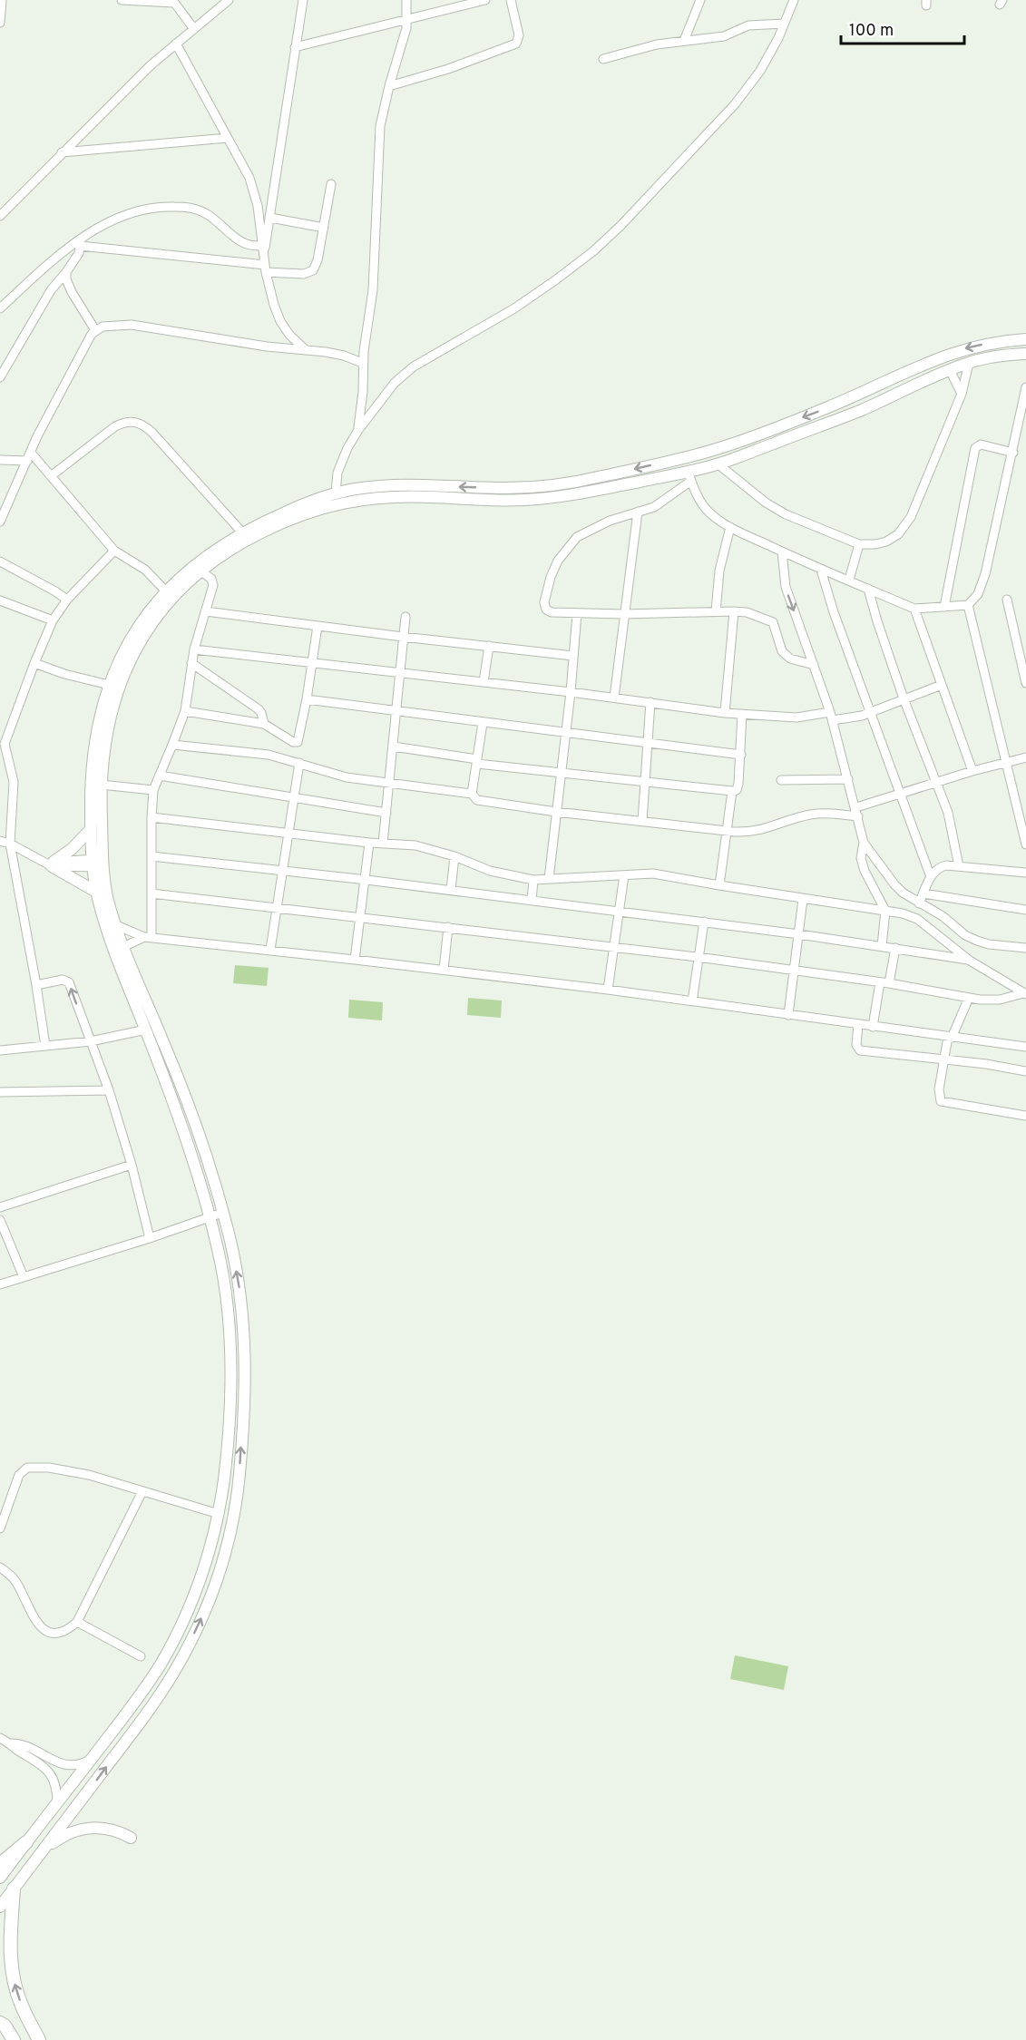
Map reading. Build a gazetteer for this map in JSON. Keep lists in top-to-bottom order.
{
  "scale_bar": "100 m"
}
